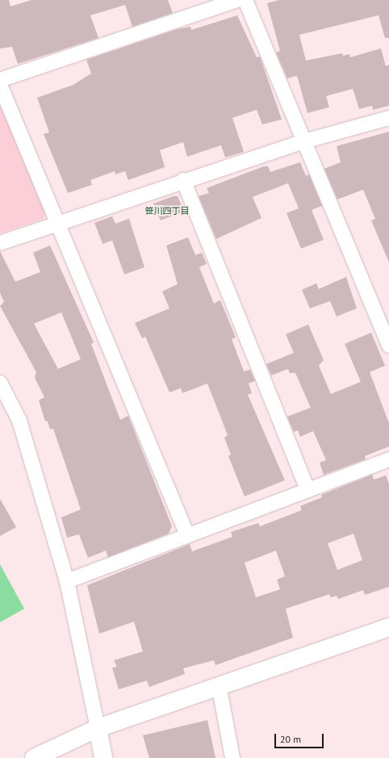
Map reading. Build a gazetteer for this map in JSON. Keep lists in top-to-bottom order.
{
  "districts": ["笹川四丁目"],
  "scale_bar": "20 m"
}
